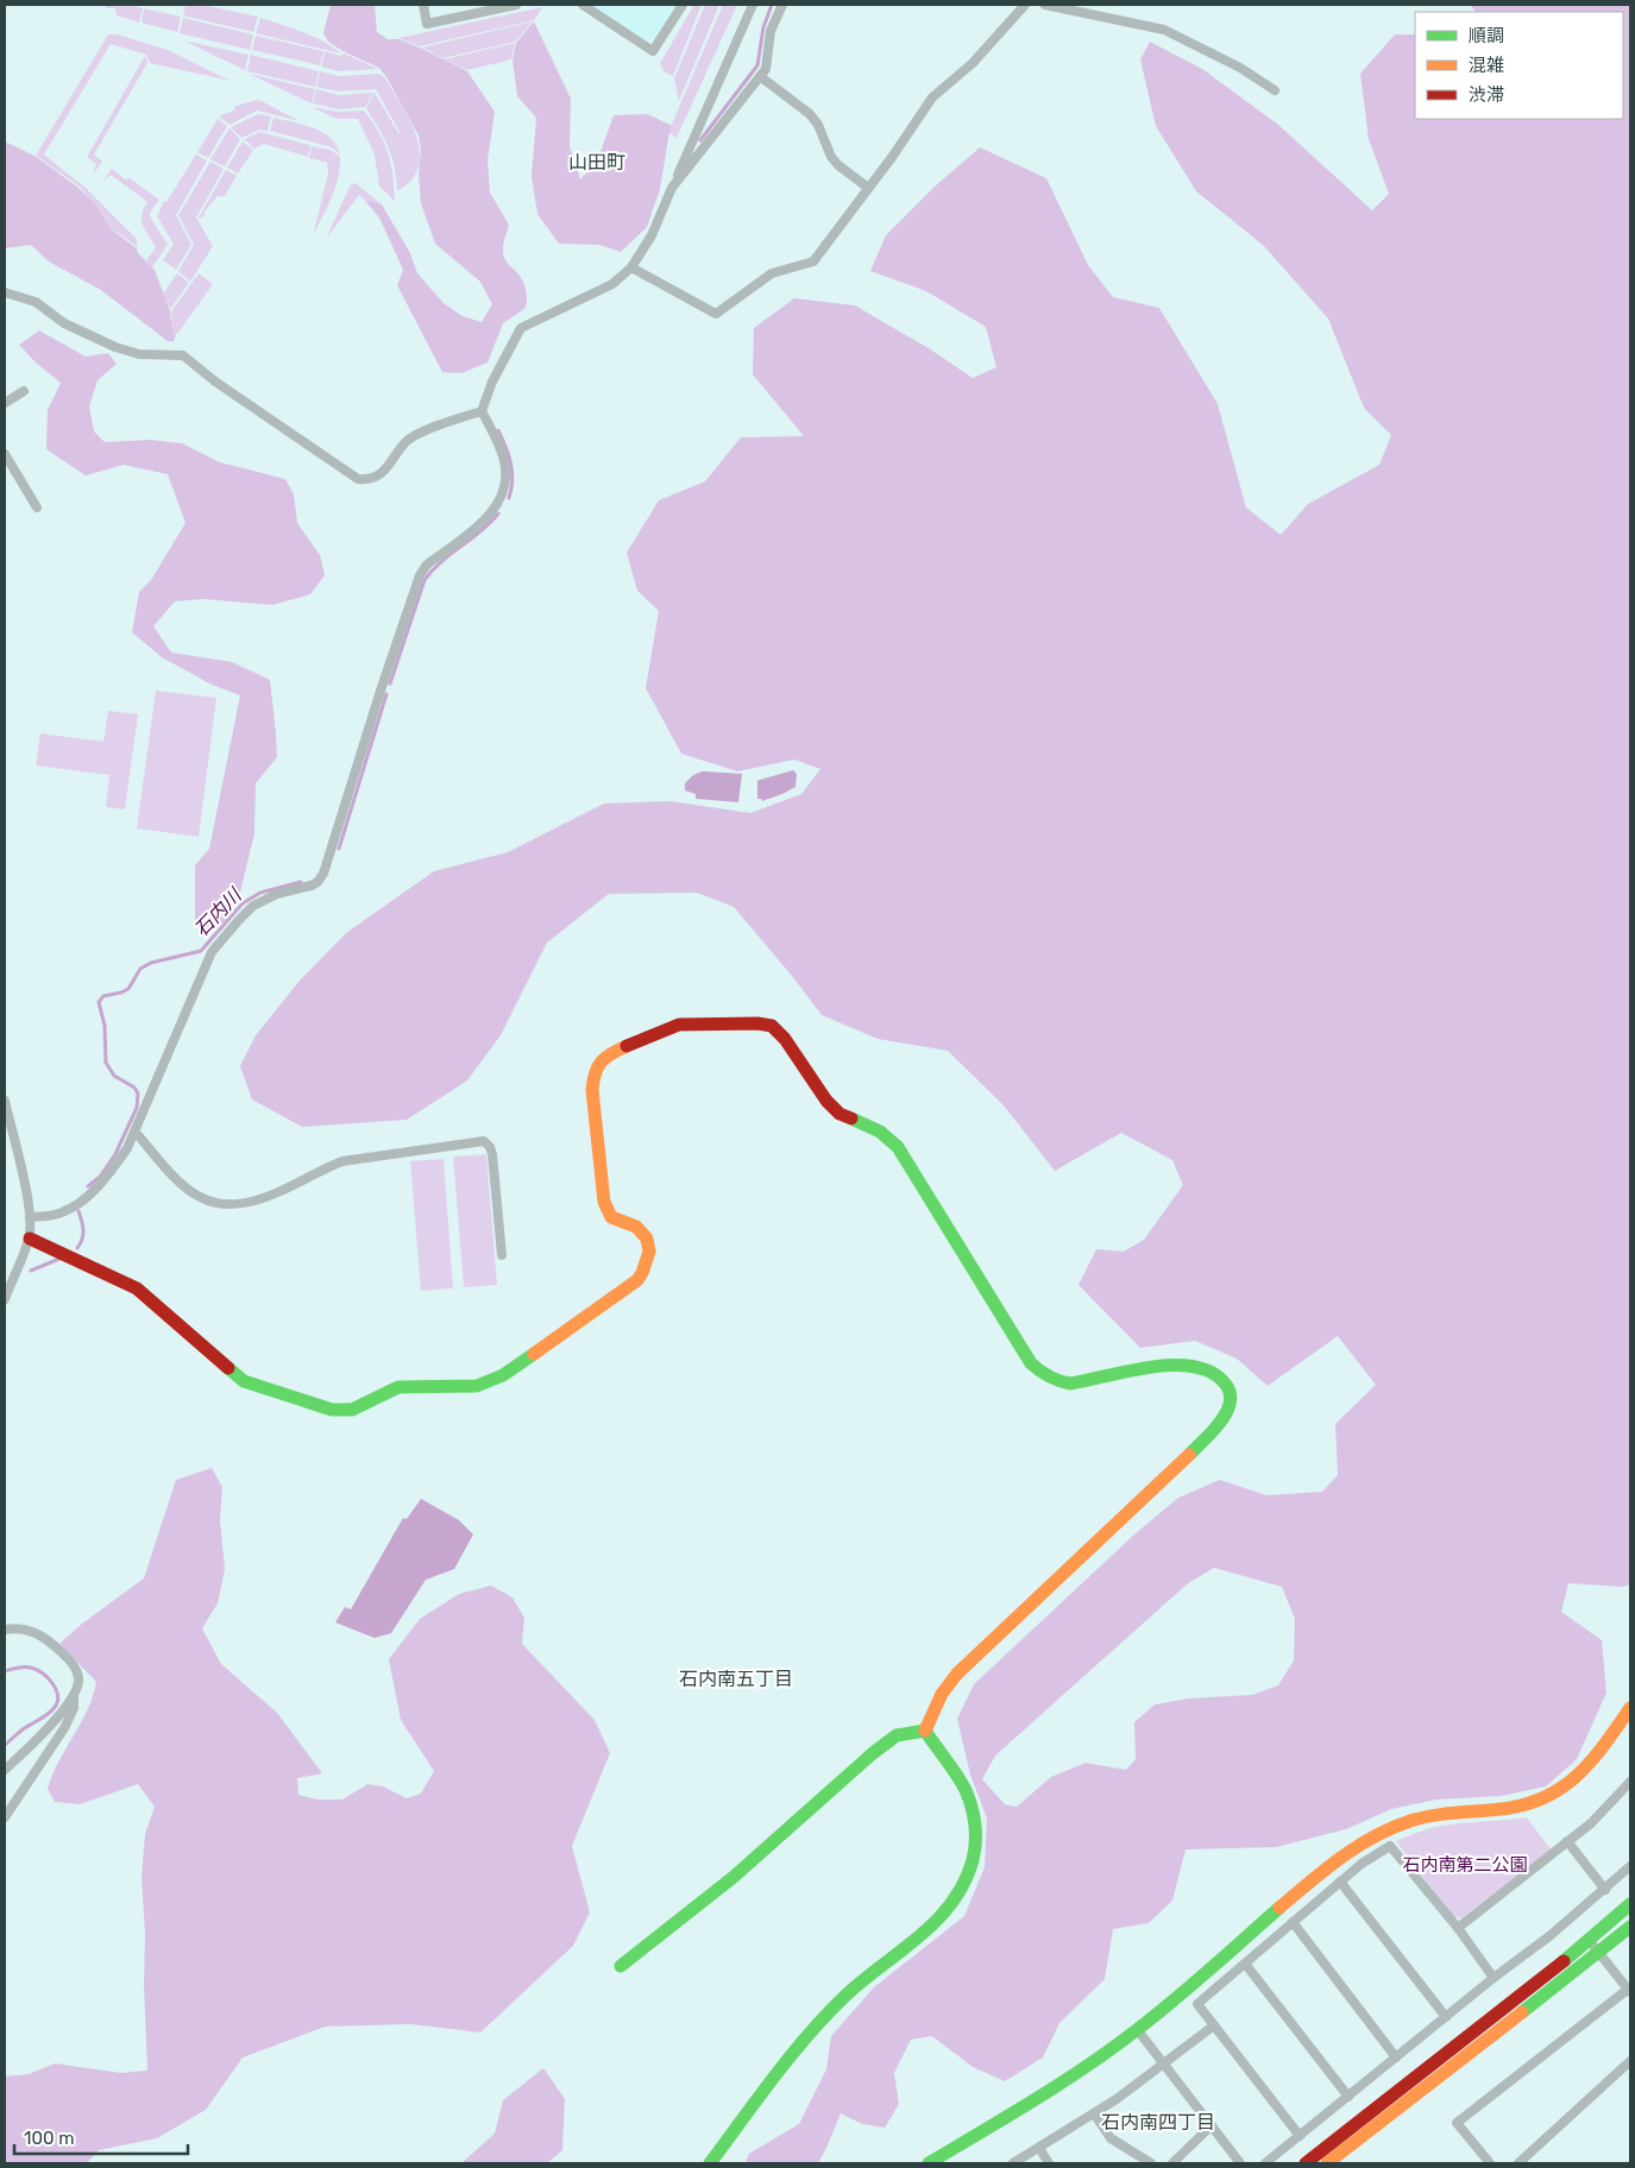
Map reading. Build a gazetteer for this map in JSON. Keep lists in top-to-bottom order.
{
  "districts": ["山田町", "石内南五丁目", "石内南四丁目"],
  "water": ["石内川"],
  "parks": ["石内南第二公園"],
  "legend": ["順調", "混雑", "渋滞"],
  "scale_bar": "100 m"
}
